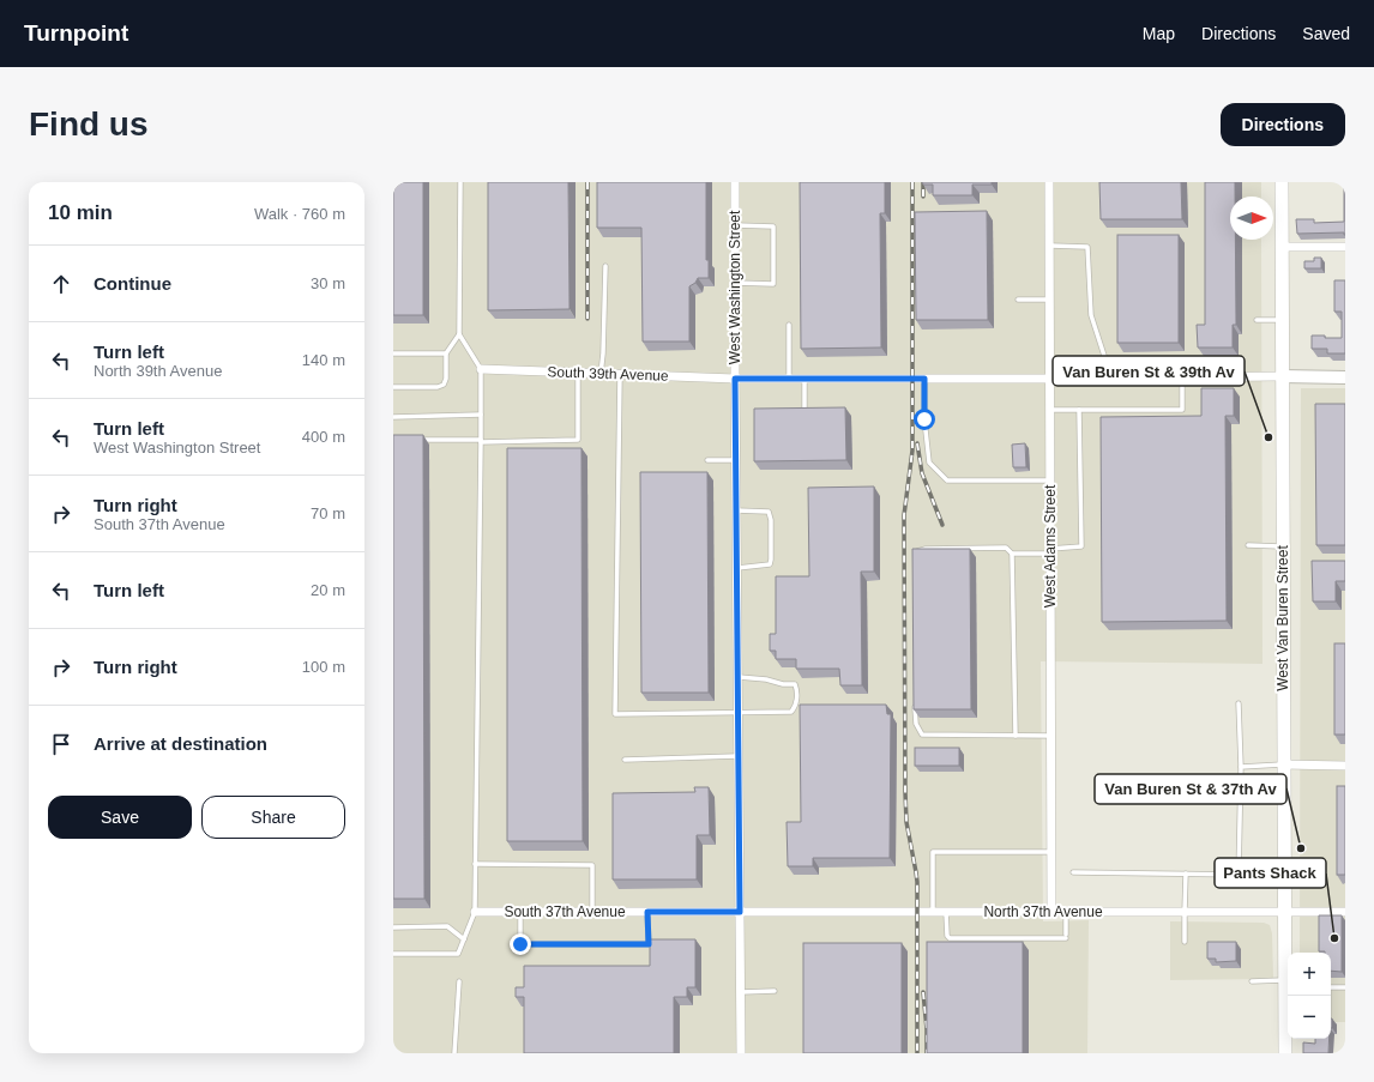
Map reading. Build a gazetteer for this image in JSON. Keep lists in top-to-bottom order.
{
  "streets": {
    "main road": ["West Van Buren Street"],
    "street": [
      "West Washington Street",
      "South 39th Avenue",
      "West Adams Street",
      "South 37th Avenue",
      "North 37th Avenue"
    ]
  },
  "crossings": [
    ["West Washington Street", "South 39th Avenue"],
    ["West Washington Street", "South 37th Avenue"],
    ["West Washington Street", "North 37th Avenue"],
    ["South 39th Avenue", "West Adams Street"],
    ["South 39th Avenue", "West Van Buren Street"],
    ["West Adams Street", "North 37th Avenue"],
    ["West Van Buren Street", "North 37th Avenue"],
    ["South 37th Avenue", "North 37th Avenue"]
  ],
  "places": ["Van Buren St & 39th Av", "Van Buren St & 37th Av", "Pants Shack"],
  "north": "right",
  "page": {
    "header": "Turnpoint",
    "nav": ["Map", "Directions", "Saved"],
    "buttons": [
      "Directions",
      ["Save", "Share"]
    ],
    "title": "Find us",
    "heading": ["10 min", "Walk · 760 m"],
    "list": [
      ["Continue", "30 m"],
      ["Turn left", "North 39th Avenue", "140 m"],
      ["Turn left", "West Washington Street", "400 m"],
      ["Turn right", "South 37th Avenue", "70 m"],
      ["Turn left", "20 m"],
      ["Turn right", "100 m"],
      "Arrive at destination"
    ],
    "map_buttons": ["+", "−"]
  }
}
